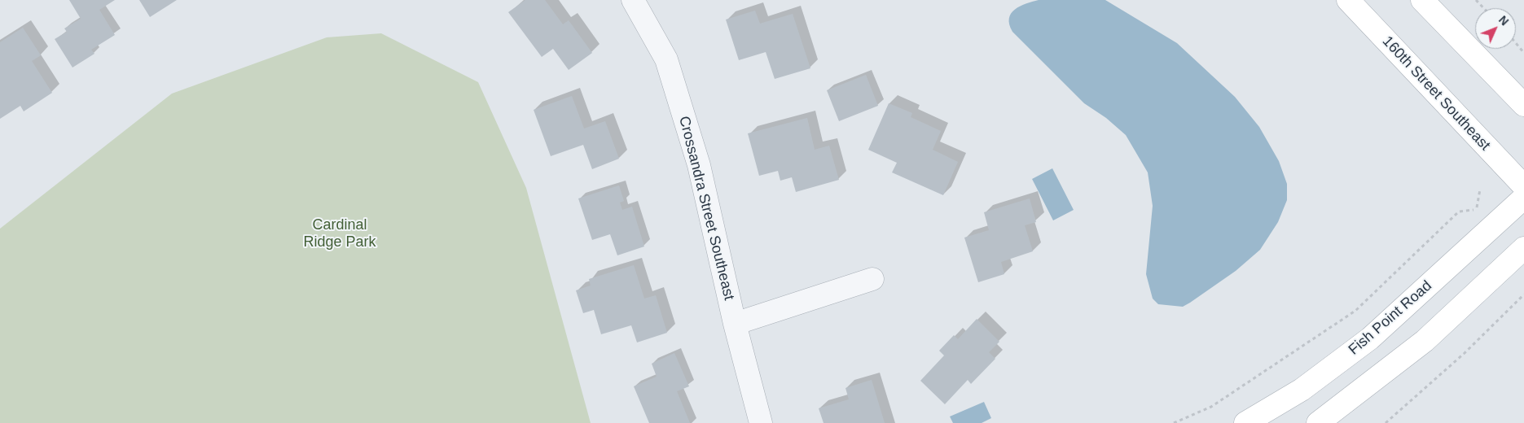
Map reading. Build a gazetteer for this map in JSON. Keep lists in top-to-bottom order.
{
  "streets": {
    "street": ["160th Street Southeast", "Crossandra Street Southeast", "Fish Point Road"]
  },
  "parks": ["Cardinal Ridge Park"],
  "north": "top right"
}
